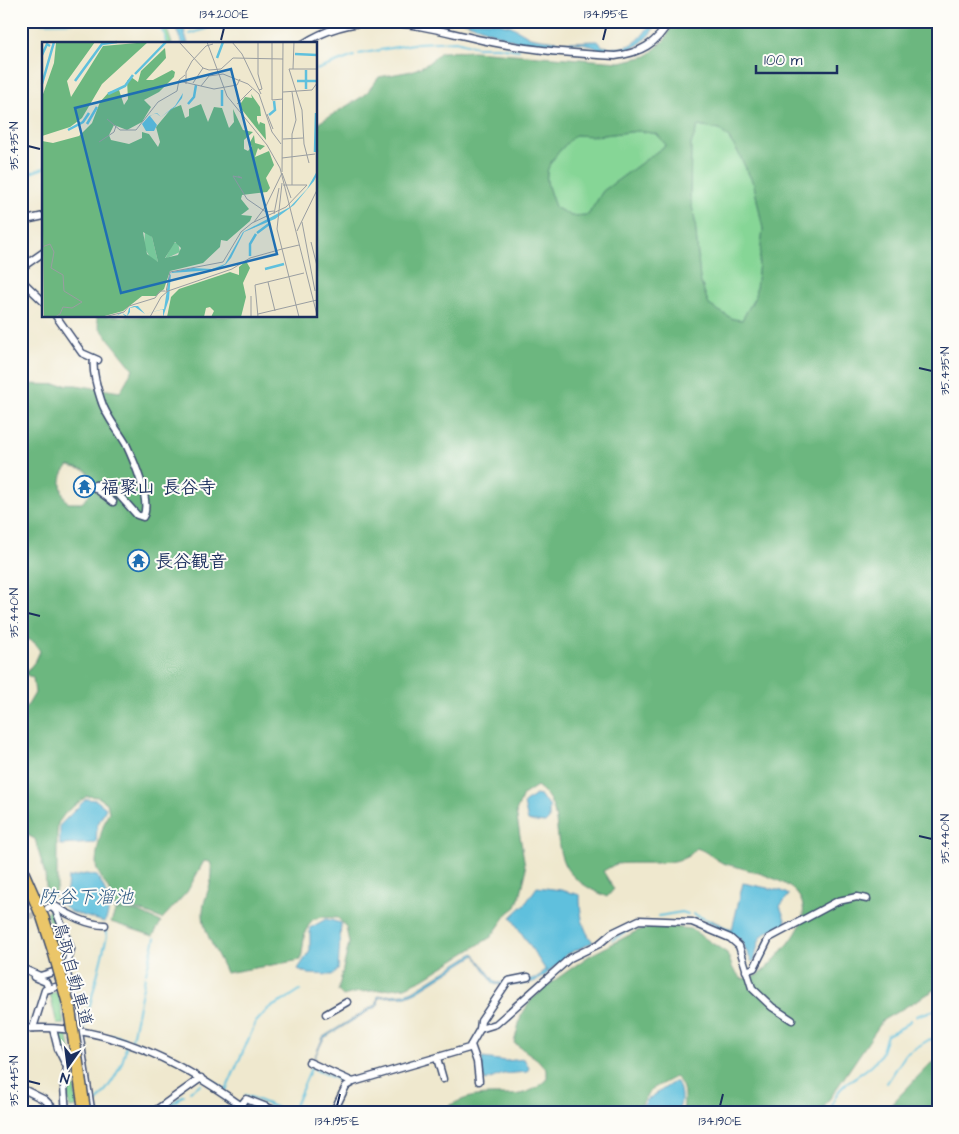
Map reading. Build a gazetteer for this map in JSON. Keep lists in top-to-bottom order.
{
  "streets": {
    "highway": ["鳥取自動車道"]
  },
  "water": ["防谷下溜池"],
  "places": {
    "temple": ["福聚山 長谷寺", "長谷観音"]
  },
  "scale_bar": "100 m",
  "north": "bottom",
  "coordinates": [
    "134.200°E",
    "134.195°E",
    "35.435°N",
    "35.440°N",
    "35.445°N",
    "134.190°E"
  ]
}
